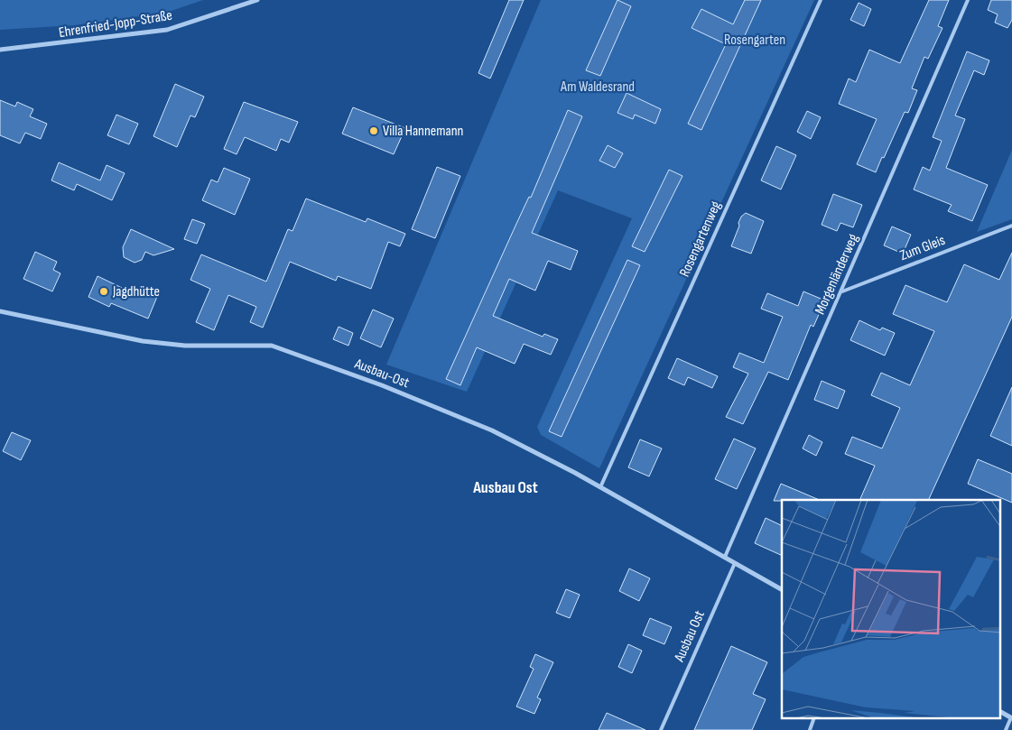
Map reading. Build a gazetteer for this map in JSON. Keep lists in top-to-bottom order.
{
  "streets": {
    "street": ["Ehrenfried-Jopp-Straße", "Ausbau-Ost"],
    "lane": [
      "Rosengartenweg",
      "Zum Gleis",
      "Morgenländerweg",
      "Ausbau Ost"
    ]
  },
  "crossings": [
    ["Rosengartenweg", "Ausbau-Ost"],
    ["Zum Gleis", "Morgenländerweg"],
    ["Morgenländerweg", "Ausbau-Ost"]
  ],
  "districts": ["Ausbau Ost"],
  "parks": ["Rosengarten", "Am Waldesrand"],
  "places": ["Villa Hannemann", "Jagdhütte"]
}
